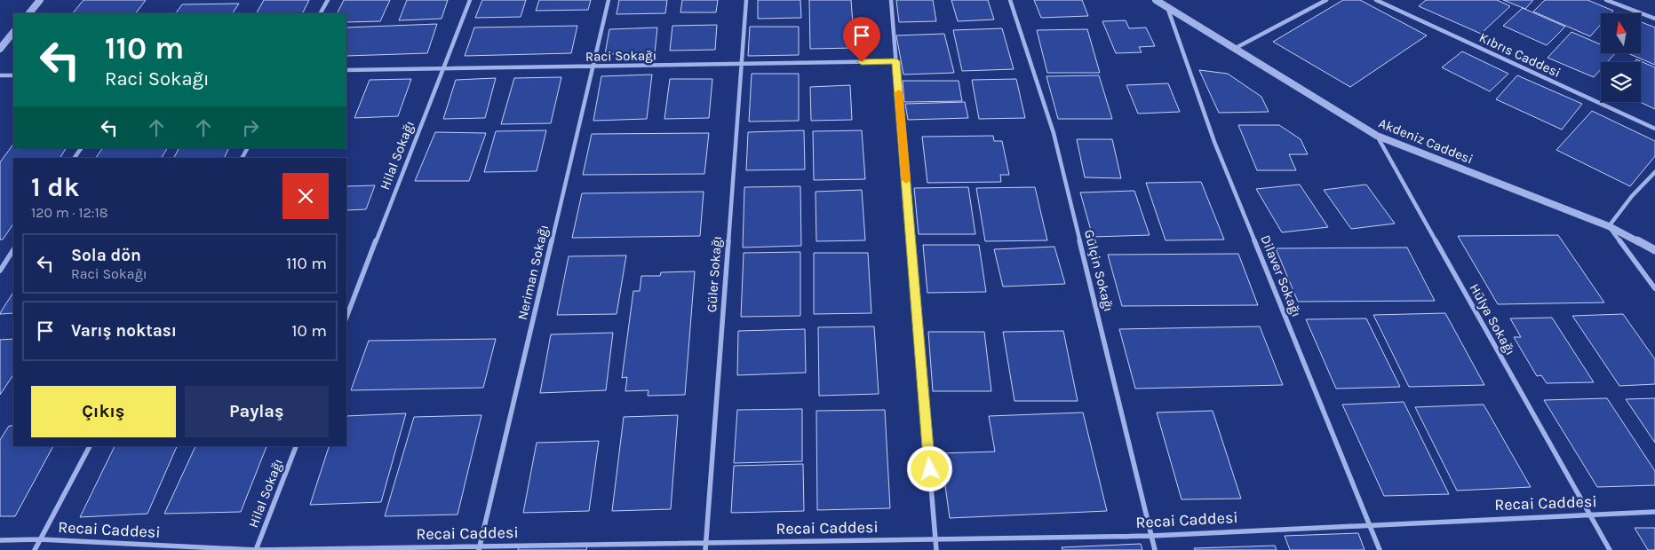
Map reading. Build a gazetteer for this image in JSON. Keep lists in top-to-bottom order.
{
  "streets": {
    "street": [
      "Kıbrıs Caddesi",
      "Raci Sokağı",
      "Akdeniz Caddesi",
      "Hilal Sokağı",
      "Gülçin Sokağı",
      "Neriman Sokağı",
      "Güler Sokağı",
      "Dilaver Sokağı",
      "Hülya Sokağı",
      "Recai Caddesi"
    ]
  },
  "crossings": [
    ["Raci Sokağı", "Hilal Sokağı"],
    ["Raci Sokağı", "Neriman Sokağı"],
    ["Raci Sokağı", "Güler Sokağı"],
    ["Akdeniz Caddesi", "Dilaver Sokağı"],
    ["Akdeniz Caddesi", "Hülya Sokağı"],
    ["Hilal Sokağı", "Recai Caddesi"],
    ["Gülçin Sokağı", "Recai Caddesi"],
    ["Neriman Sokağı", "Recai Caddesi"],
    ["Güler Sokağı", "Recai Caddesi"],
    ["Dilaver Sokağı", "Recai Caddesi"],
    ["Hülya Sokağı", "Recai Caddesi"]
  ],
  "north": "top",
  "page": {
    "turn": ["110 m", "Raci Sokağı"],
    "heading": ["1 dk", "120 m · 12:18"],
    "list": [
      {
        "name": "Sola dön",
        "note": "Raci Sokağı",
        "value": "110 m"
      },
      {
        "name": "Varış noktası",
        "value": "10 m"
      }
    ],
    "buttons": ["Çıkış", "Paylaş"]
  }
}
